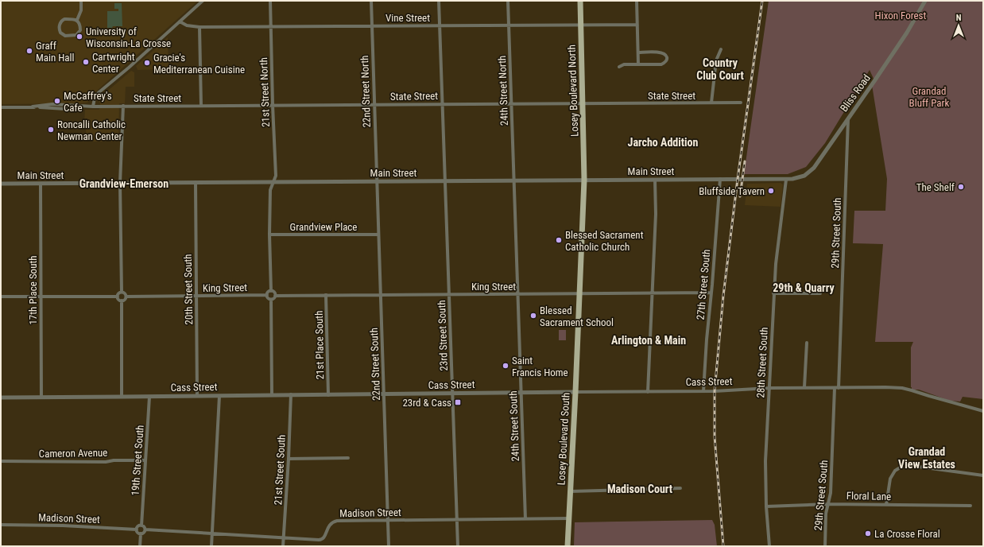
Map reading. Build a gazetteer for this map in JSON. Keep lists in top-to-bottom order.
{
  "streets": {
    "main road": ["Losey Boulevard North", "Losey Boulevard South"],
    "street": [
      "Vine Street",
      "24th Street North",
      "22nd Street North",
      "21st Street North",
      "Bliss Road",
      "State Street",
      "Main Street",
      "Grandview Place",
      "29th Street South",
      "27th Street South",
      "King Street",
      "20th Street South",
      "17th Place South",
      "23rd Street South",
      "21st Place South",
      "28th Street South",
      "22nd Street South",
      "Cass Street",
      "24th Street South",
      "Cameron Avenue",
      "19th Street South",
      "21st Street South",
      "Floral Lane",
      "Madison Street"
    ]
  },
  "crossings": [
    ["Vine Street", "24th Street North"],
    ["Vine Street", "Losey Boulevard North"],
    ["Vine Street", "22nd Street North"],
    ["Vine Street", "21st Street North"],
    ["Vine Street", "23rd Street South"],
    ["24th Street North", "State Street"],
    ["24th Street North", "Main Street"],
    ["24th Street North", "24th Street South"],
    ["Losey Boulevard North", "State Street"],
    ["Losey Boulevard North", "Main Street"],
    ["Losey Boulevard North", "Losey Boulevard South"],
    ["22nd Street North", "State Street"],
    ["22nd Street North", "Main Street"],
    ["22nd Street North", "22nd Street South"],
    ["21st Street North", "State Street"],
    ["21st Street North", "Main Street"],
    ["Bliss Road", "Main Street"],
    ["Bliss Road", "29th Street South"],
    ["Bliss Road", "28th Street South"],
    ["State Street", "23rd Street South"],
    ["Main Street", "27th Street South"],
    ["Main Street", "20th Street South"],
    ["Main Street", "17th Place South"],
    ["Main Street", "23rd Street South"],
    ["Main Street", "28th Street South"],
    ["Main Street", "22nd Street South"],
    ["Main Street", "24th Street South"],
    ["Main Street", "Losey Boulevard South"],
    ["Grandview Place", "22nd Street South"],
    ["29th Street South", "Cass Street"],
    ["29th Street South", "Floral Lane"],
    ["27th Street South", "King Street"],
    ["27th Street South", "Cass Street"],
    ["King Street", "20th Street South"],
    ["King Street", "23rd Street South"],
    ["King Street", "21st Place South"],
    ["King Street", "22nd Street South"],
    ["King Street", "24th Street South"],
    ["King Street", "Losey Boulevard South"],
    ["20th Street South", "Cass Street"],
    ["17th Place South", "Cass Street"],
    ["23rd Street South", "Cass Street"],
    ["23rd Street South", "Madison Street"],
    ["21st Place South", "Cass Street"],
    ["28th Street South", "Cass Street"],
    ["28th Street South", "Floral Lane"],
    ["22nd Street South", "Cass Street"],
    ["22nd Street South", "Madison Street"],
    ["Cass Street", "24th Street South"],
    ["Cass Street", "Losey Boulevard South"],
    ["Cass Street", "19th Street South"],
    ["Cass Street", "21st Street South"],
    ["24th Street South", "Madison Street"],
    ["Losey Boulevard South", "Madison Street"],
    ["Cameron Avenue", "19th Street South"],
    ["19th Street South", "Madison Street"],
    ["21st Street South", "Madison Street"]
  ],
  "districts": [
    "Country Club Court",
    "Jarcho Addition",
    "Grandview-Emerson",
    "29th & Quarry",
    "Arlington & Main",
    "Grandad View Estates",
    "Madison Court"
  ],
  "parks": ["Hixon Forest", "Grandad Bluff Park"],
  "places": {
    "other": [
      "University of Wisconsin-La Crosse",
      "Graff Main Hall",
      "Cartwright Center",
      "Gracie's Mediterranean Cuisine",
      "McCaffrey's Cafe",
      "Roncalli Catholic Newman Center",
      "The Shelf",
      "Bluffside Tavern",
      "Blessed Sacrament Catholic Church",
      "Blessed Sacrament School",
      "Saint Francis Home",
      "La Crosse Floral"
    ],
    "transit": ["23rd & Cass"]
  },
  "north": "top"
}
